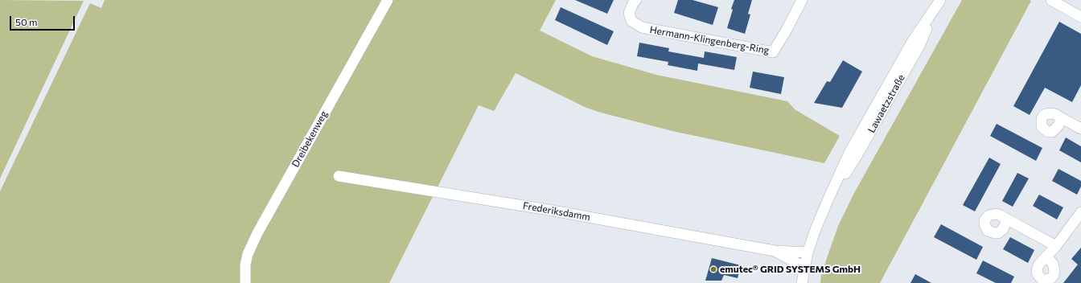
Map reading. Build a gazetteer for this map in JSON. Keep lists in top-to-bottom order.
{
  "streets": {
    "street": [
      "Hermann-Klingenberg-Ring",
      "Lawaetzstraße",
      "Dreibekenweg",
      "Frederiksdamm"
    ]
  },
  "crossings": [
    ["Lawaetzstraße", "Frederiksdamm"]
  ],
  "places": ["emutec® GRID SYSTEMS GmbH"],
  "scale_bar": "50 m"
}
